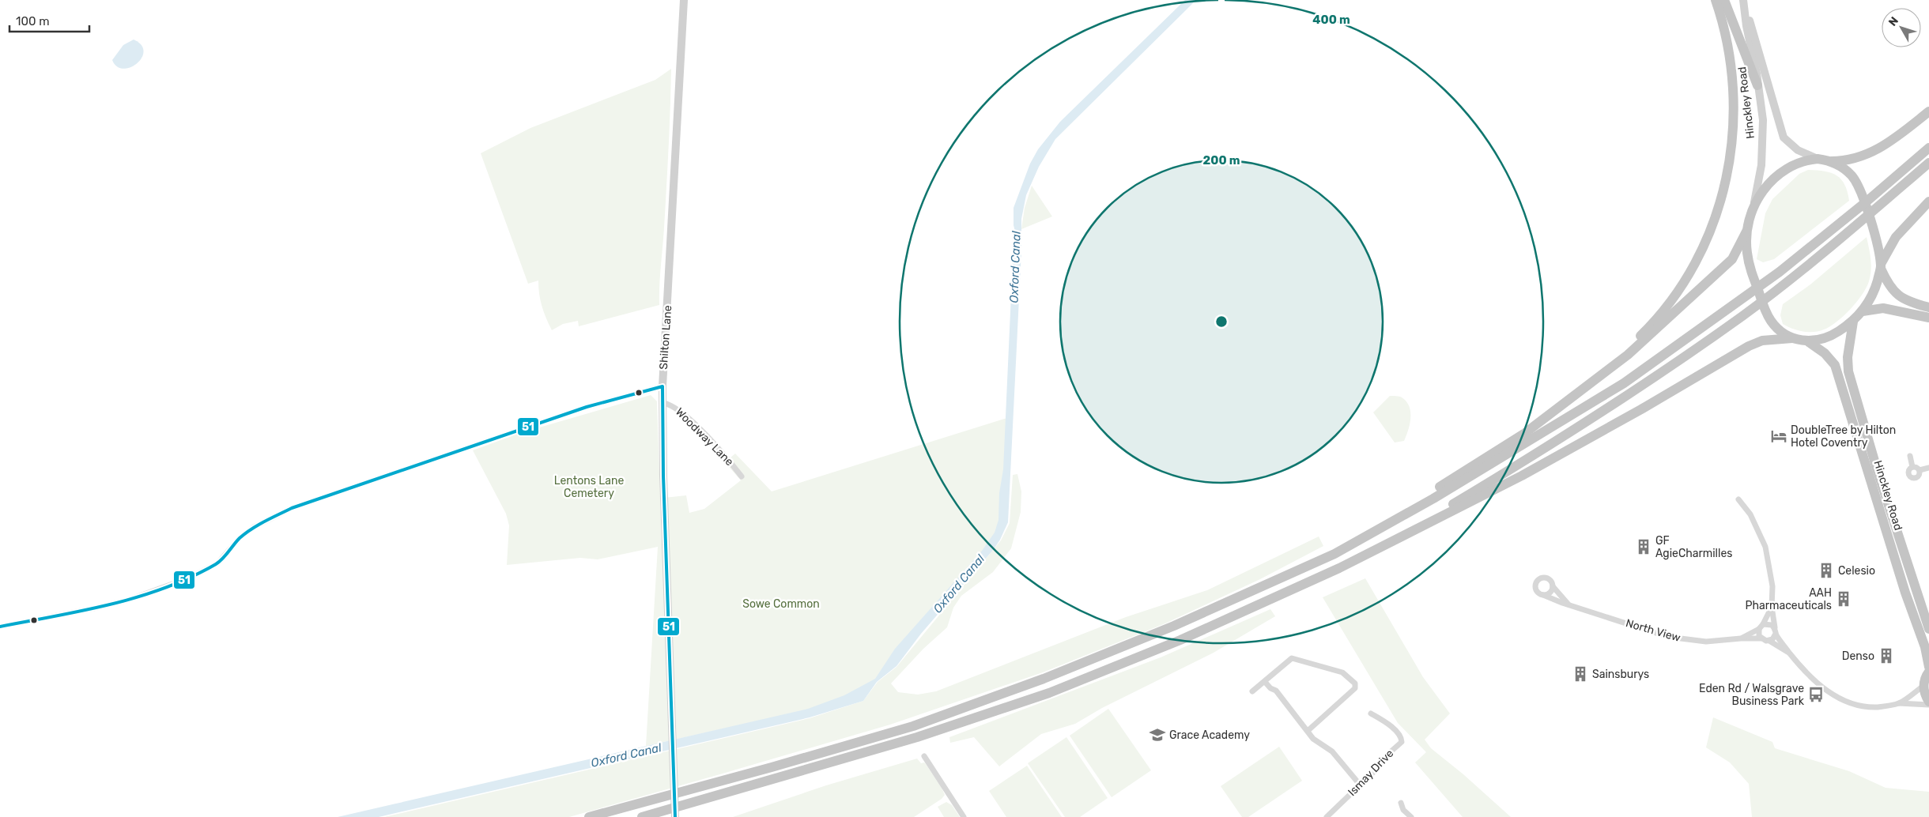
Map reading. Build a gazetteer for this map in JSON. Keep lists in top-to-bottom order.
{
  "streets": {
    "highway": ["Hinckley Road"],
    "street": [
      "Shilton Lane",
      "Woodway Lane",
      "North View",
      "Ismay Drive"
    ]
  },
  "crossings": [
    ["Shilton Lane", "Woodway Lane"]
  ],
  "water": ["Oxford Canal"],
  "parks": ["Lentons Lane Cemetery", "Sowe Common"],
  "places": {
    "hotel": ["DoubleTree by Hilton Hotel Coventry"],
    "building": [
      "GF AgieCharmilles",
      "Celesio",
      "AAH Pharmaceuticals",
      "Denso",
      "Sainsburys"
    ],
    "bus stop": ["Eden Rd / Walsgrave Business Park"],
    "school or university": ["Grace Academy"]
  },
  "lines": ["transit line 51"],
  "scale_bar": "100 m",
  "north": "top left",
  "rings": ["400 m", "200 m"]
}
